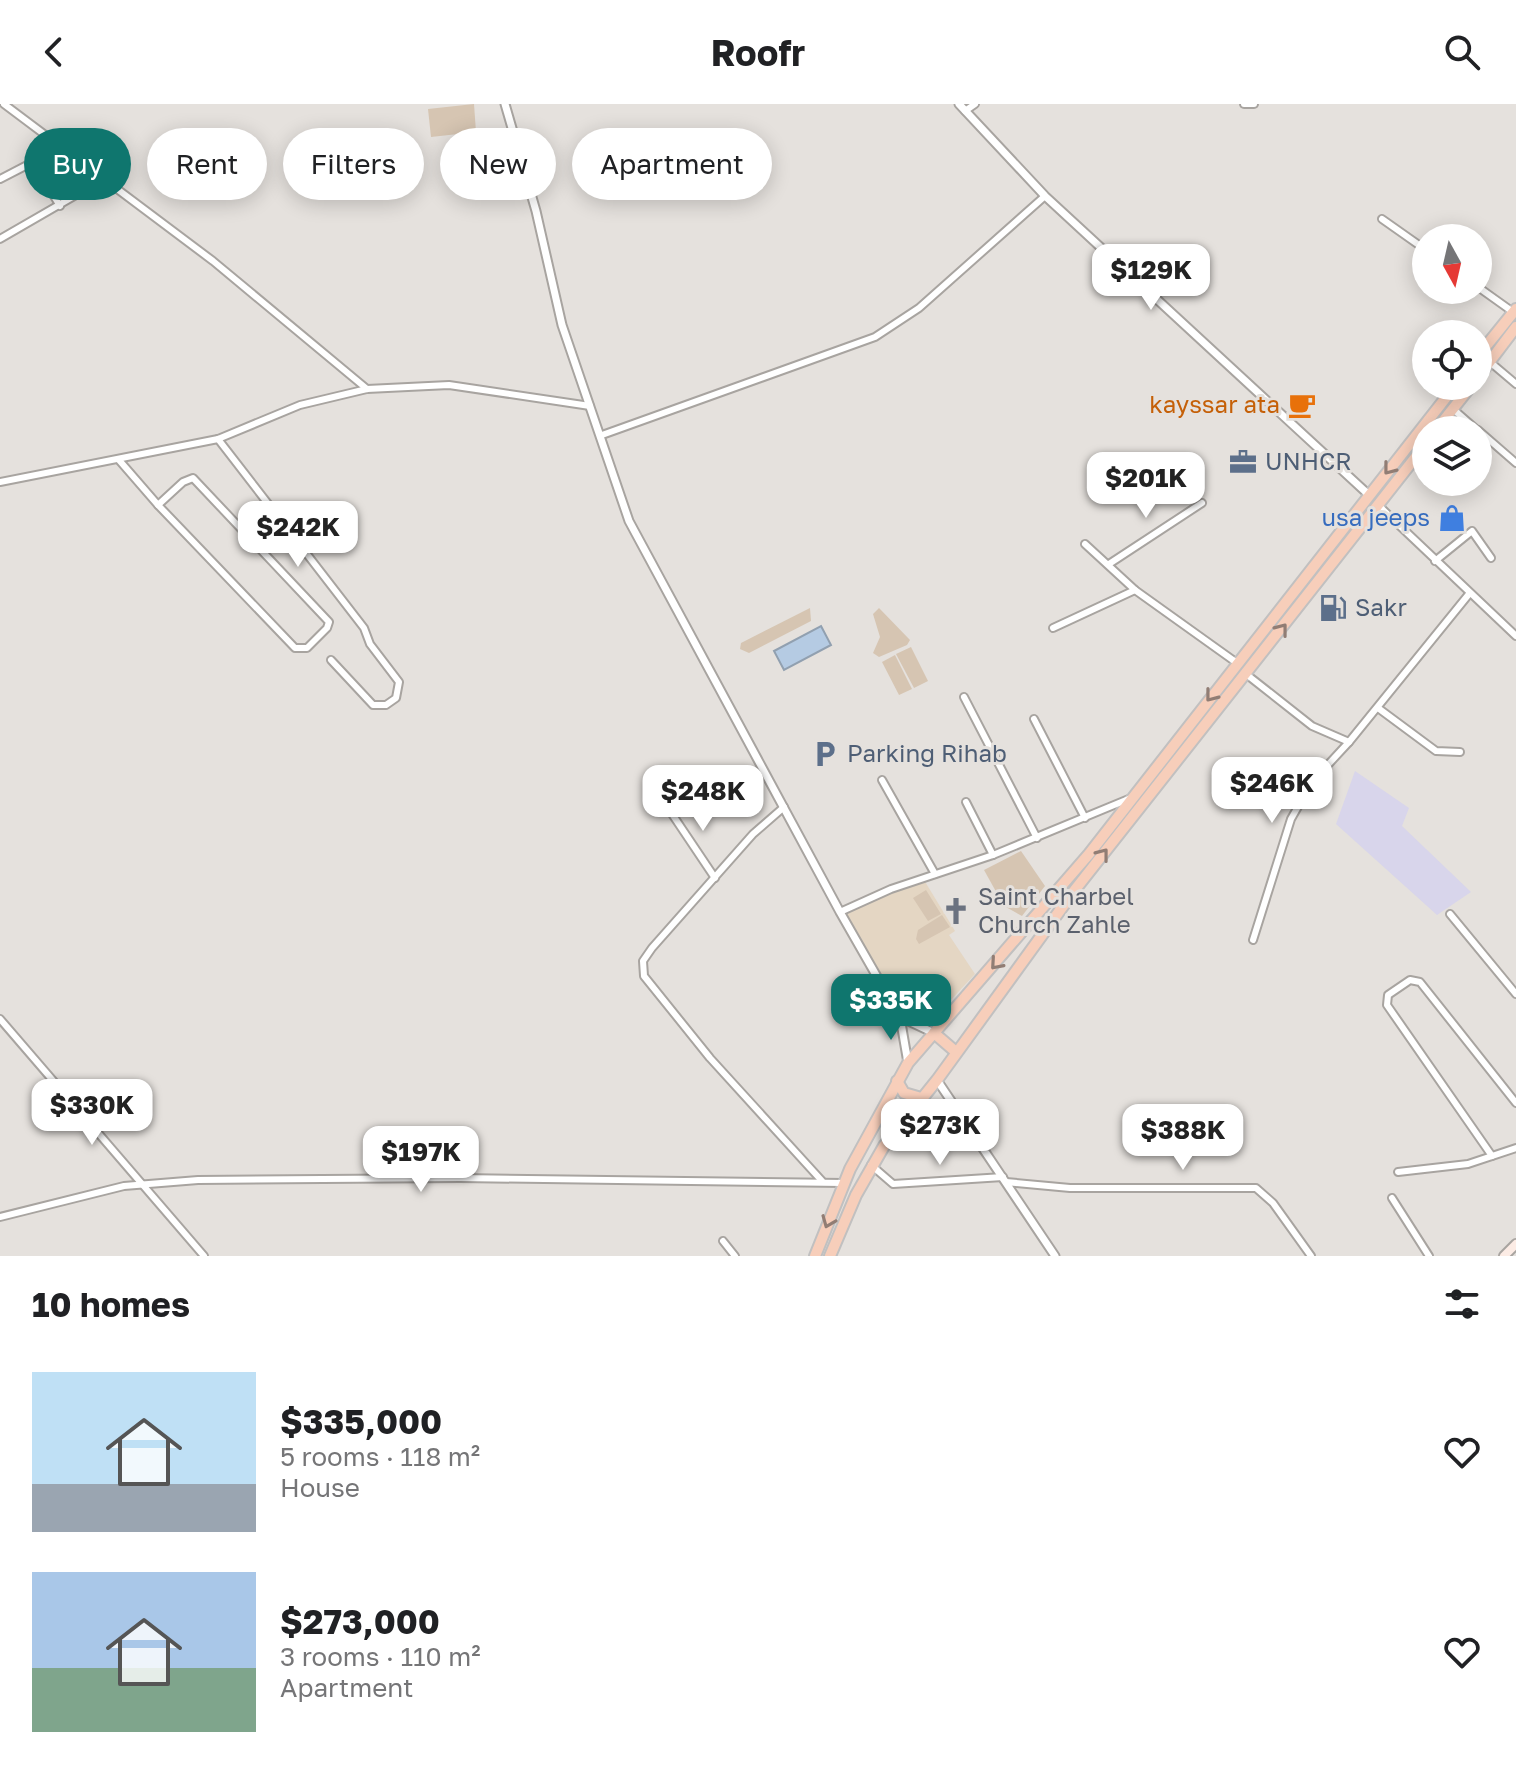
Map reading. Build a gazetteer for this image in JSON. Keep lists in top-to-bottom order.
{
  "places": {
    "cafe": ["kayssar ata"],
    "office": ["UNHCR"],
    "shop": ["usa jeeps"],
    "fuel station": ["Sakr"],
    "parking": ["Parking Rihab"],
    "church": ["Saint Charbel Church Zahle"]
  },
  "north": "bottom",
  "page": {
    "header": "Roofr",
    "chip": [
      "Buy",
      "Rent",
      "Filters",
      "New",
      "Apartment"
    ],
    "price": [
      "$129K",
      "$201K",
      "$242K",
      "$246K",
      "$248K",
      "$335K",
      "$330K",
      "$273K",
      "$388K",
      "$197K"
    ],
    "heading": "10 homes",
    "list": [
      {
        "name": "$335,000",
        "note": "5 rooms · 118 m² · House"
      },
      {
        "name": "$273,000",
        "note": "3 rooms · 110 m² · Apartment"
      }
    ]
  }
}
